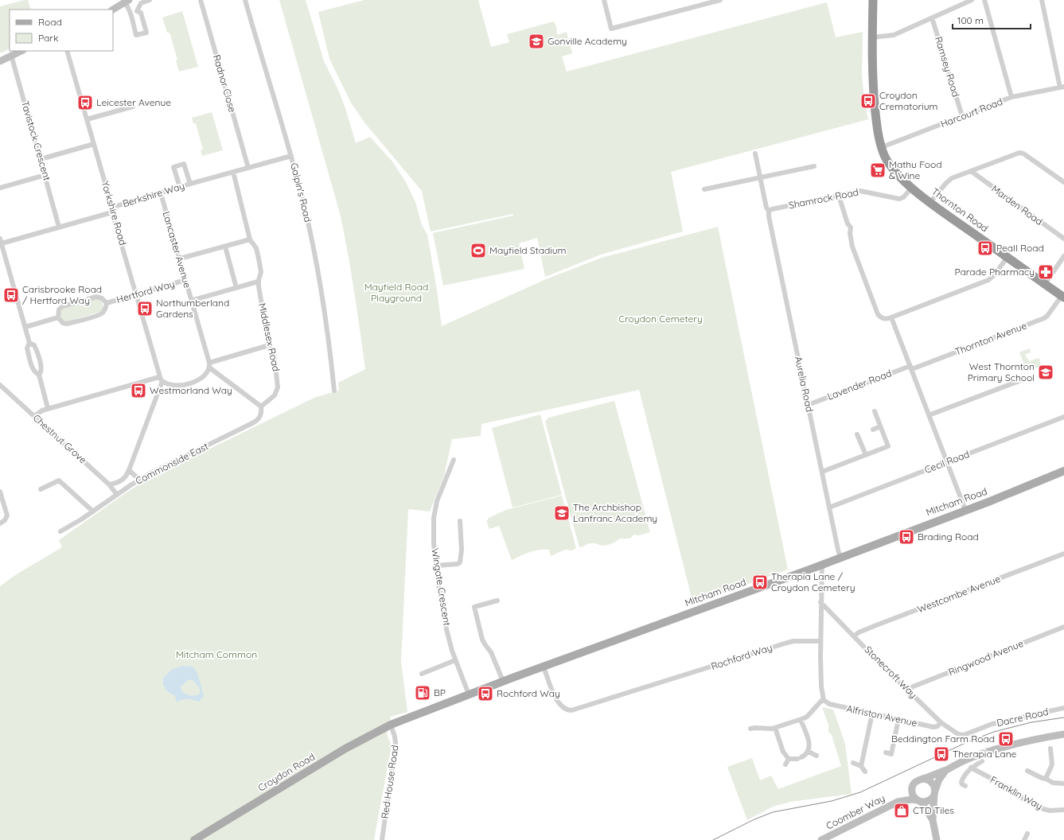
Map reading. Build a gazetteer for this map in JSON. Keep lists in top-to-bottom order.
{
  "streets": {
    "highway": ["Thornton Road"],
    "main road": ["Mitcham Road", "Croydon Road"],
    "street": [
      "Ramsey Road",
      "Radnor Close",
      "Harcourt Road",
      "Tavistock Crescent",
      "Galpin's Road",
      "Berkshire Way",
      "Shamrock Road",
      "Marden Road",
      "Yorkshire Road",
      "Lancaster Avenue",
      "Hertford Way",
      "Middlesex Road",
      "Thornton Avenue",
      "Aurelia Road",
      "Lavender Road",
      "Chestnut Grove",
      "Cecil Road",
      "Commonside East",
      "Wingate Crescent",
      "Westcombe Avenue",
      "Rochford Way",
      "Ringwood Avenue",
      "Stonecroft Way",
      "Alfriston Avenue",
      "Dacre Road",
      "Red House Road",
      "Franklin Way",
      "Coomber Way"
    ]
  },
  "crossings": [
    ["Ramsey Road", "Harcourt Road"],
    ["Radnor Close", "Berkshire Way"],
    ["Harcourt Road", "Thornton Road"],
    ["Tavistock Crescent", "Berkshire Way"],
    ["Galpin's Road", "Berkshire Way"],
    ["Berkshire Way", "Yorkshire Road"],
    ["Berkshire Way", "Lancaster Avenue"],
    ["Berkshire Way", "Middlesex Road"],
    ["Shamrock Road", "Thornton Road"],
    ["Shamrock Road", "Aurelia Road"],
    ["Thornton Road", "Thornton Avenue"],
    ["Yorkshire Road", "Hertford Way"],
    ["Lancaster Avenue", "Hertford Way"],
    ["Middlesex Road", "Commonside East"],
    ["Thornton Avenue", "Lavender Road"],
    ["Aurelia Road", "Lavender Road"],
    ["Aurelia Road", "Cecil Road"],
    ["Aurelia Road", "Mitcham Road"],
    ["Chestnut Grove", "Commonside East"],
    ["Mitcham Road", "Wingate Crescent"],
    ["Mitcham Road", "Rochford Way"],
    ["Mitcham Road", "Croydon Road"],
    ["Mitcham Road", "Red House Road"],
    ["Westcombe Avenue", "Stonecroft Way"],
    ["Ringwood Avenue", "Stonecroft Way"],
    ["Stonecroft Way", "Alfriston Avenue"],
    ["Stonecroft Way", "Dacre Road"],
    ["Croydon Road", "Red House Road"]
  ],
  "parks": ["Mayfield Road Playground", "Croydon Cemetery", "Mitcham Common"],
  "places": {
    "school or university": ["Gonville Academy", "West Thornton Primary School", "The Archbishop Lanfranc Academy"],
    "bus stop": [
      "Croydon Crematorium",
      "Leicester Avenue",
      "Peall Road",
      "Carisbrooke Road / Hertford Way",
      "Northumberland Gardens",
      "Westmorland Way",
      "Brading Road",
      "Therapia Lane / Croydon Cemetery",
      "Rochford Way",
      "Beddington Farm Road",
      "Therapia Lane"
    ],
    "supermarket": ["Mathu Food & Wine"],
    "sports": ["Mayfield Stadium"],
    "pharmacy": ["Parade Pharmacy"],
    "fuel station": ["BP"],
    "shop": ["CTD Tiles"]
  },
  "legend": ["Road", "Park"],
  "scale_bar": "100 m"
}
